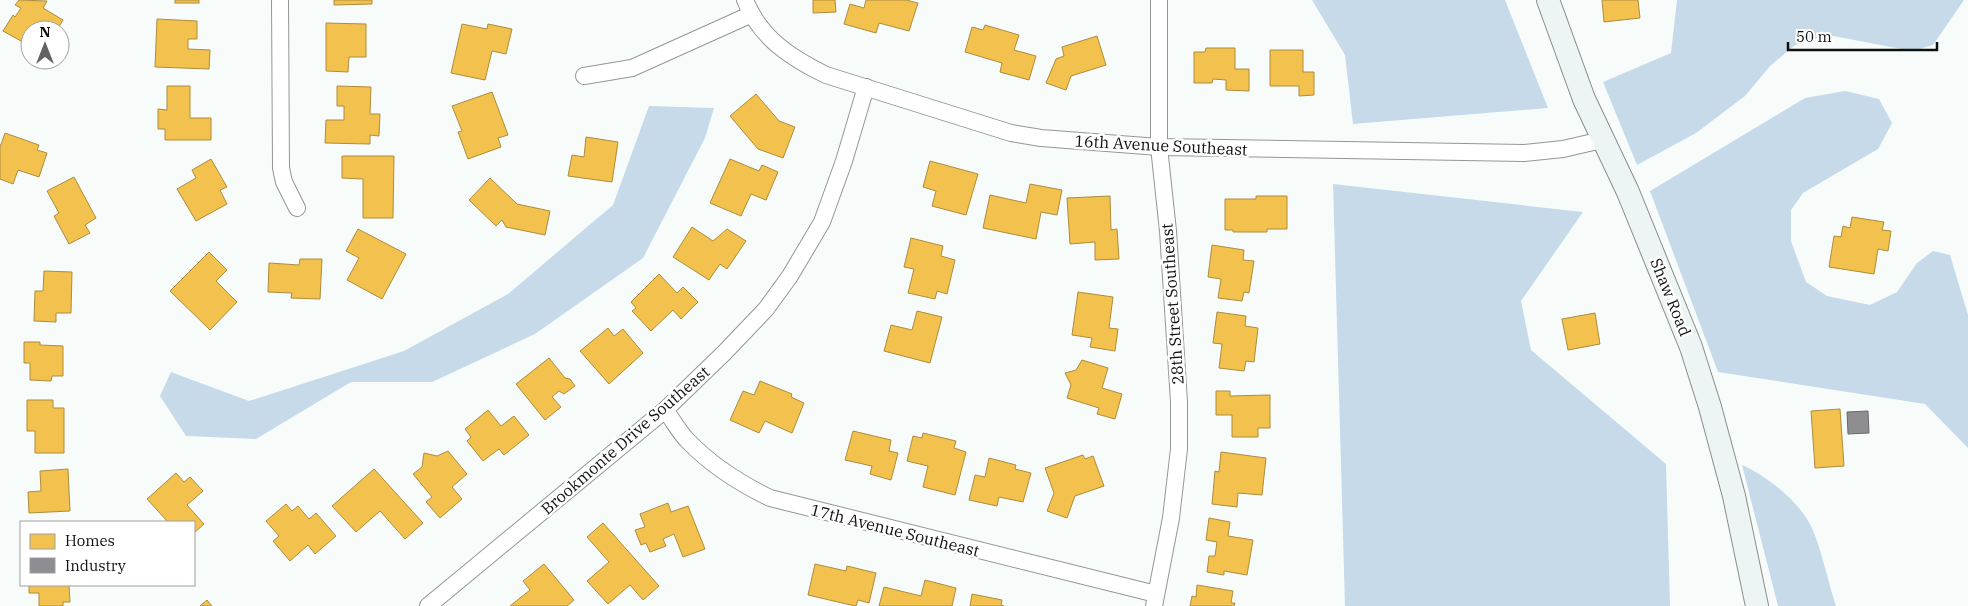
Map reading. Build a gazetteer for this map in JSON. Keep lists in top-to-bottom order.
{
  "streets": {
    "main road": ["Shaw Road"],
    "street": [
      "16th Avenue Southeast",
      "28th Street Southeast",
      "Brookmonte Drive Southeast",
      "17th Avenue Southeast"
    ]
  },
  "crossings": [
    ["16th Avenue Southeast", "Shaw Road"],
    ["16th Avenue Southeast", "28th Street Southeast"],
    ["16th Avenue Southeast", "Brookmonte Drive Southeast"],
    ["28th Street Southeast", "17th Avenue Southeast"],
    ["Brookmonte Drive Southeast", "17th Avenue Southeast"]
  ],
  "legend": ["Homes", "Industry"],
  "scale_bar": "50 m",
  "north": "top"
}
